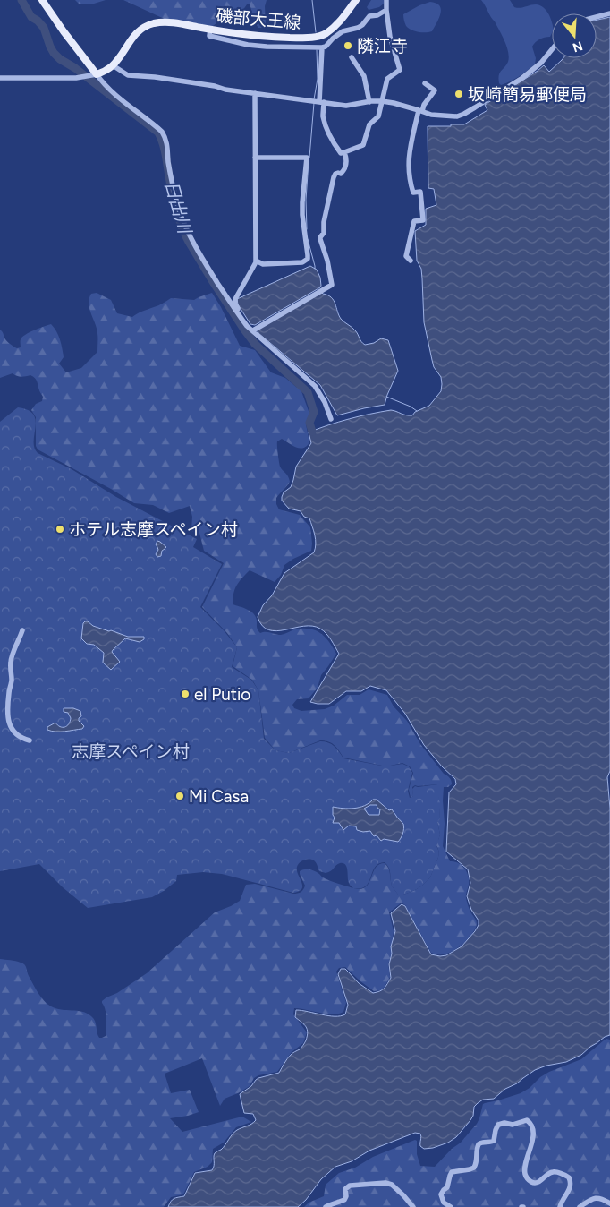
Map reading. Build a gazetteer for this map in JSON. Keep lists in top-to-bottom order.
{
  "streets": {
    "main road": ["磯部大王線"]
  },
  "water": ["日出川"],
  "parks": ["志摩スペイン村"],
  "places": [
    "隣江寺",
    "坂崎簡易郵便局",
    "ホテル志摩スペイン村",
    "el Putio",
    "Mi Casa"
  ],
  "north": "bottom"
}
